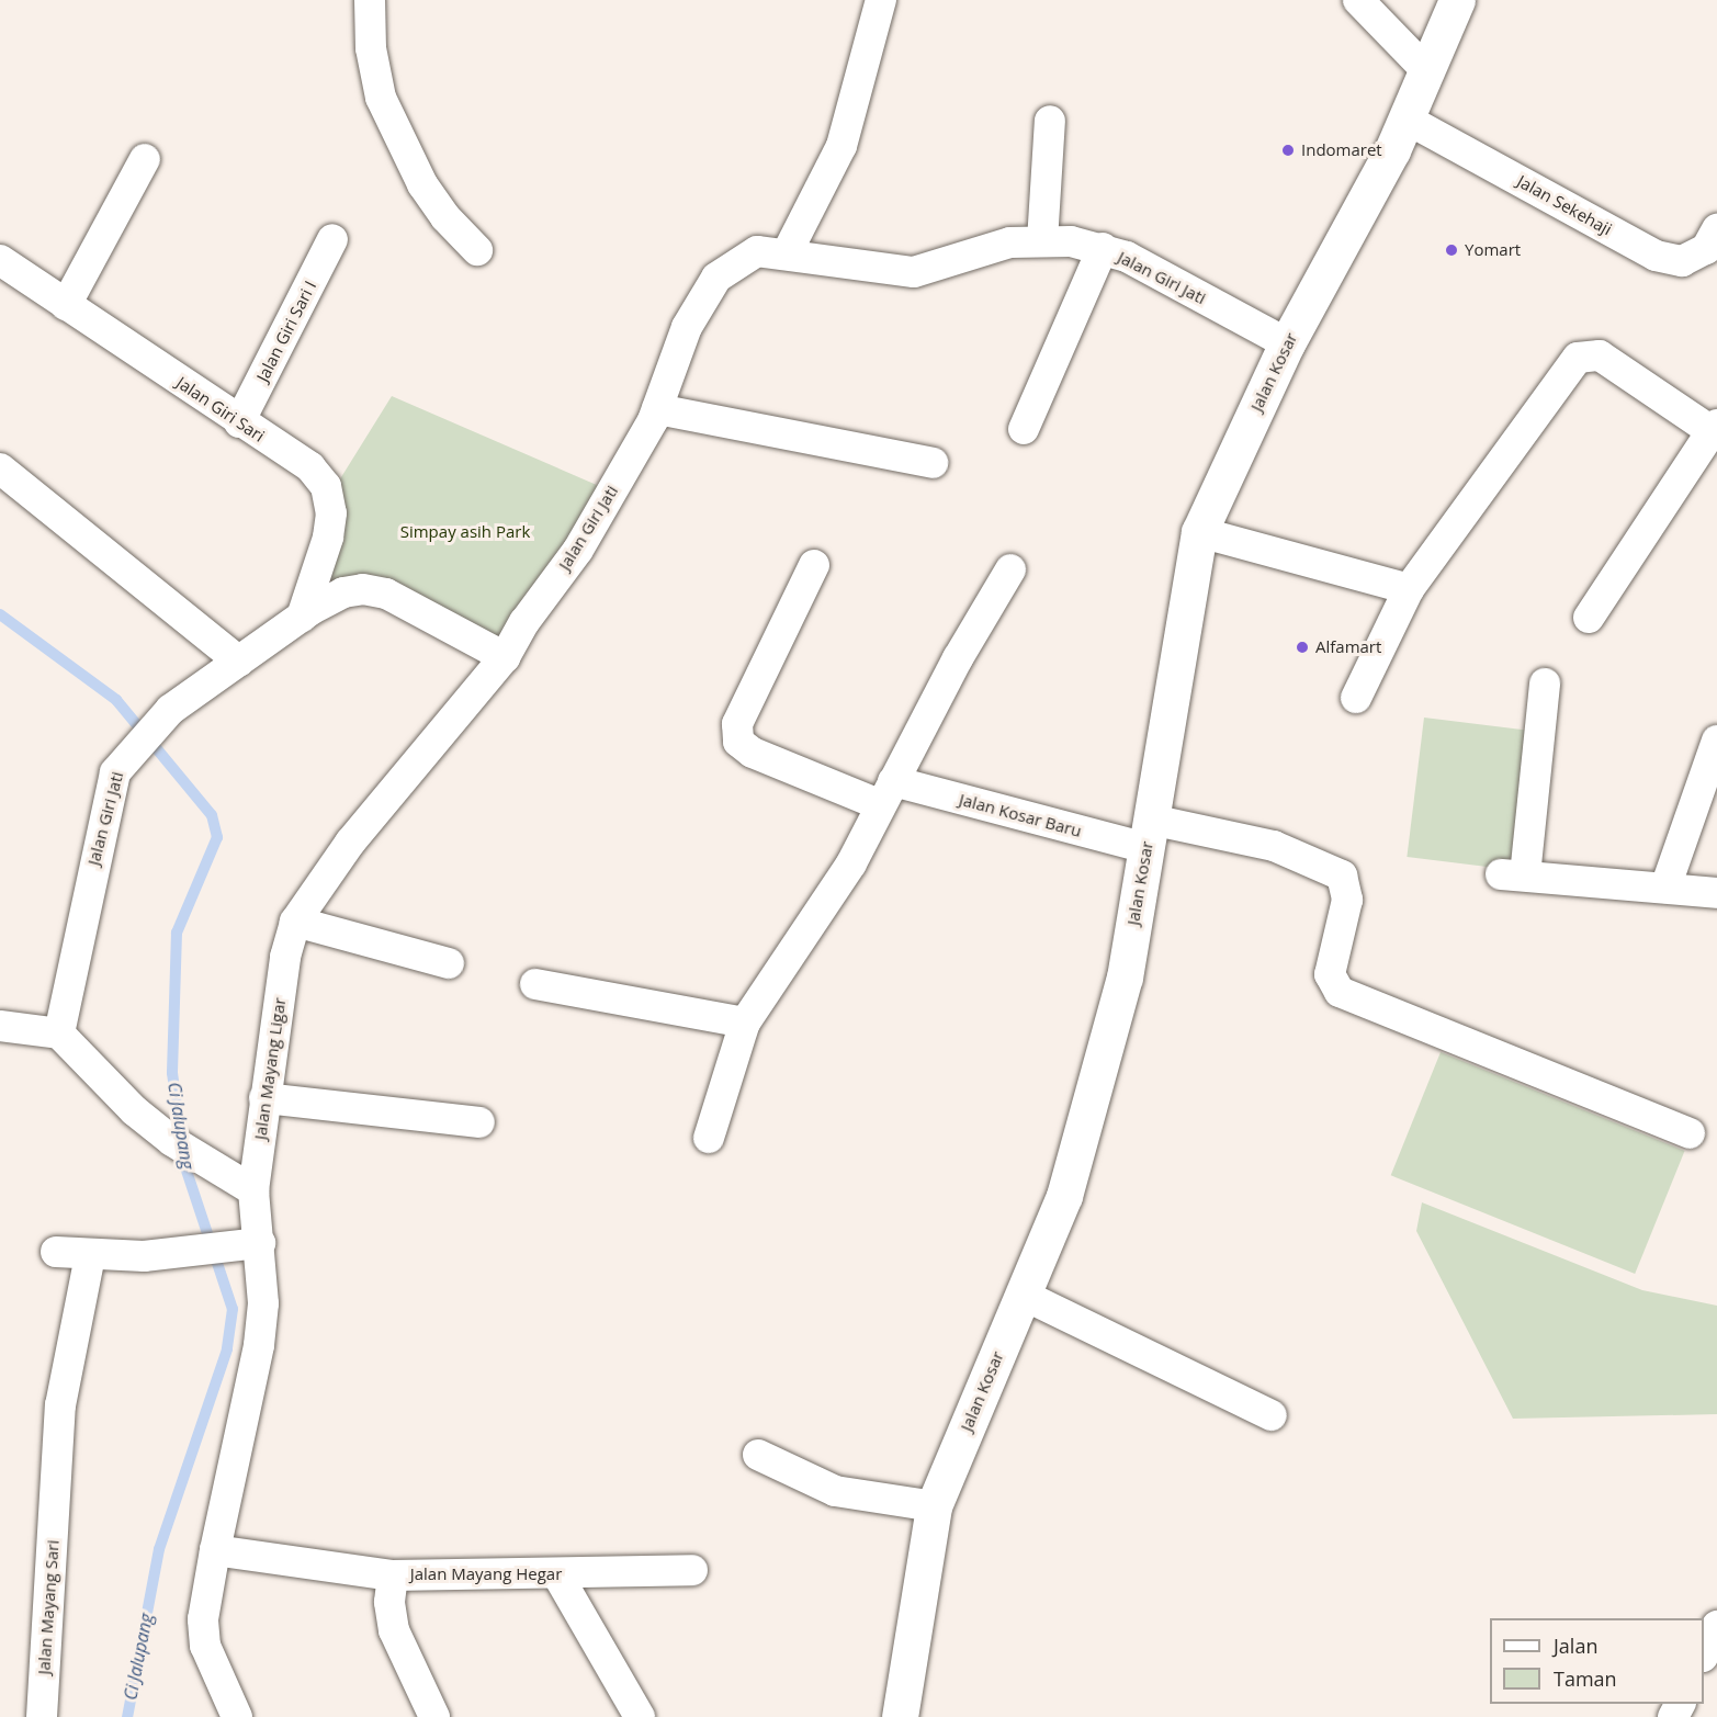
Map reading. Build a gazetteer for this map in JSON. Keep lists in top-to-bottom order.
{
  "streets": {
    "street": [
      "Jalan Sekehaji",
      "Jalan Giri Jati",
      "Jalan Giri Sari I",
      "Jalan Kosar",
      "Jalan Giri Sari",
      "Jalan Kosar Baru",
      "Jalan Mayang Ligar",
      "Jalan Mayang Hegar",
      "Jalan Mayang Sari"
    ]
  },
  "crossings": [
    ["Jalan Sekehaji", "Jalan Kosar"],
    ["Jalan Giri Jati", "Jalan Kosar"],
    ["Jalan Giri Jati", "Jalan Giri Sari"],
    ["Jalan Giri Jati", "Jalan Mayang Ligar"],
    ["Jalan Giri Sari I", "Jalan Giri Sari"],
    ["Jalan Kosar", "Jalan Kosar Baru"]
  ],
  "water": ["Ci Jalupang"],
  "parks": ["Simpay asih Park"],
  "places": ["Indomaret", "Yomart", "Alfamart"],
  "legend": ["Jalan", "Taman"]
}
